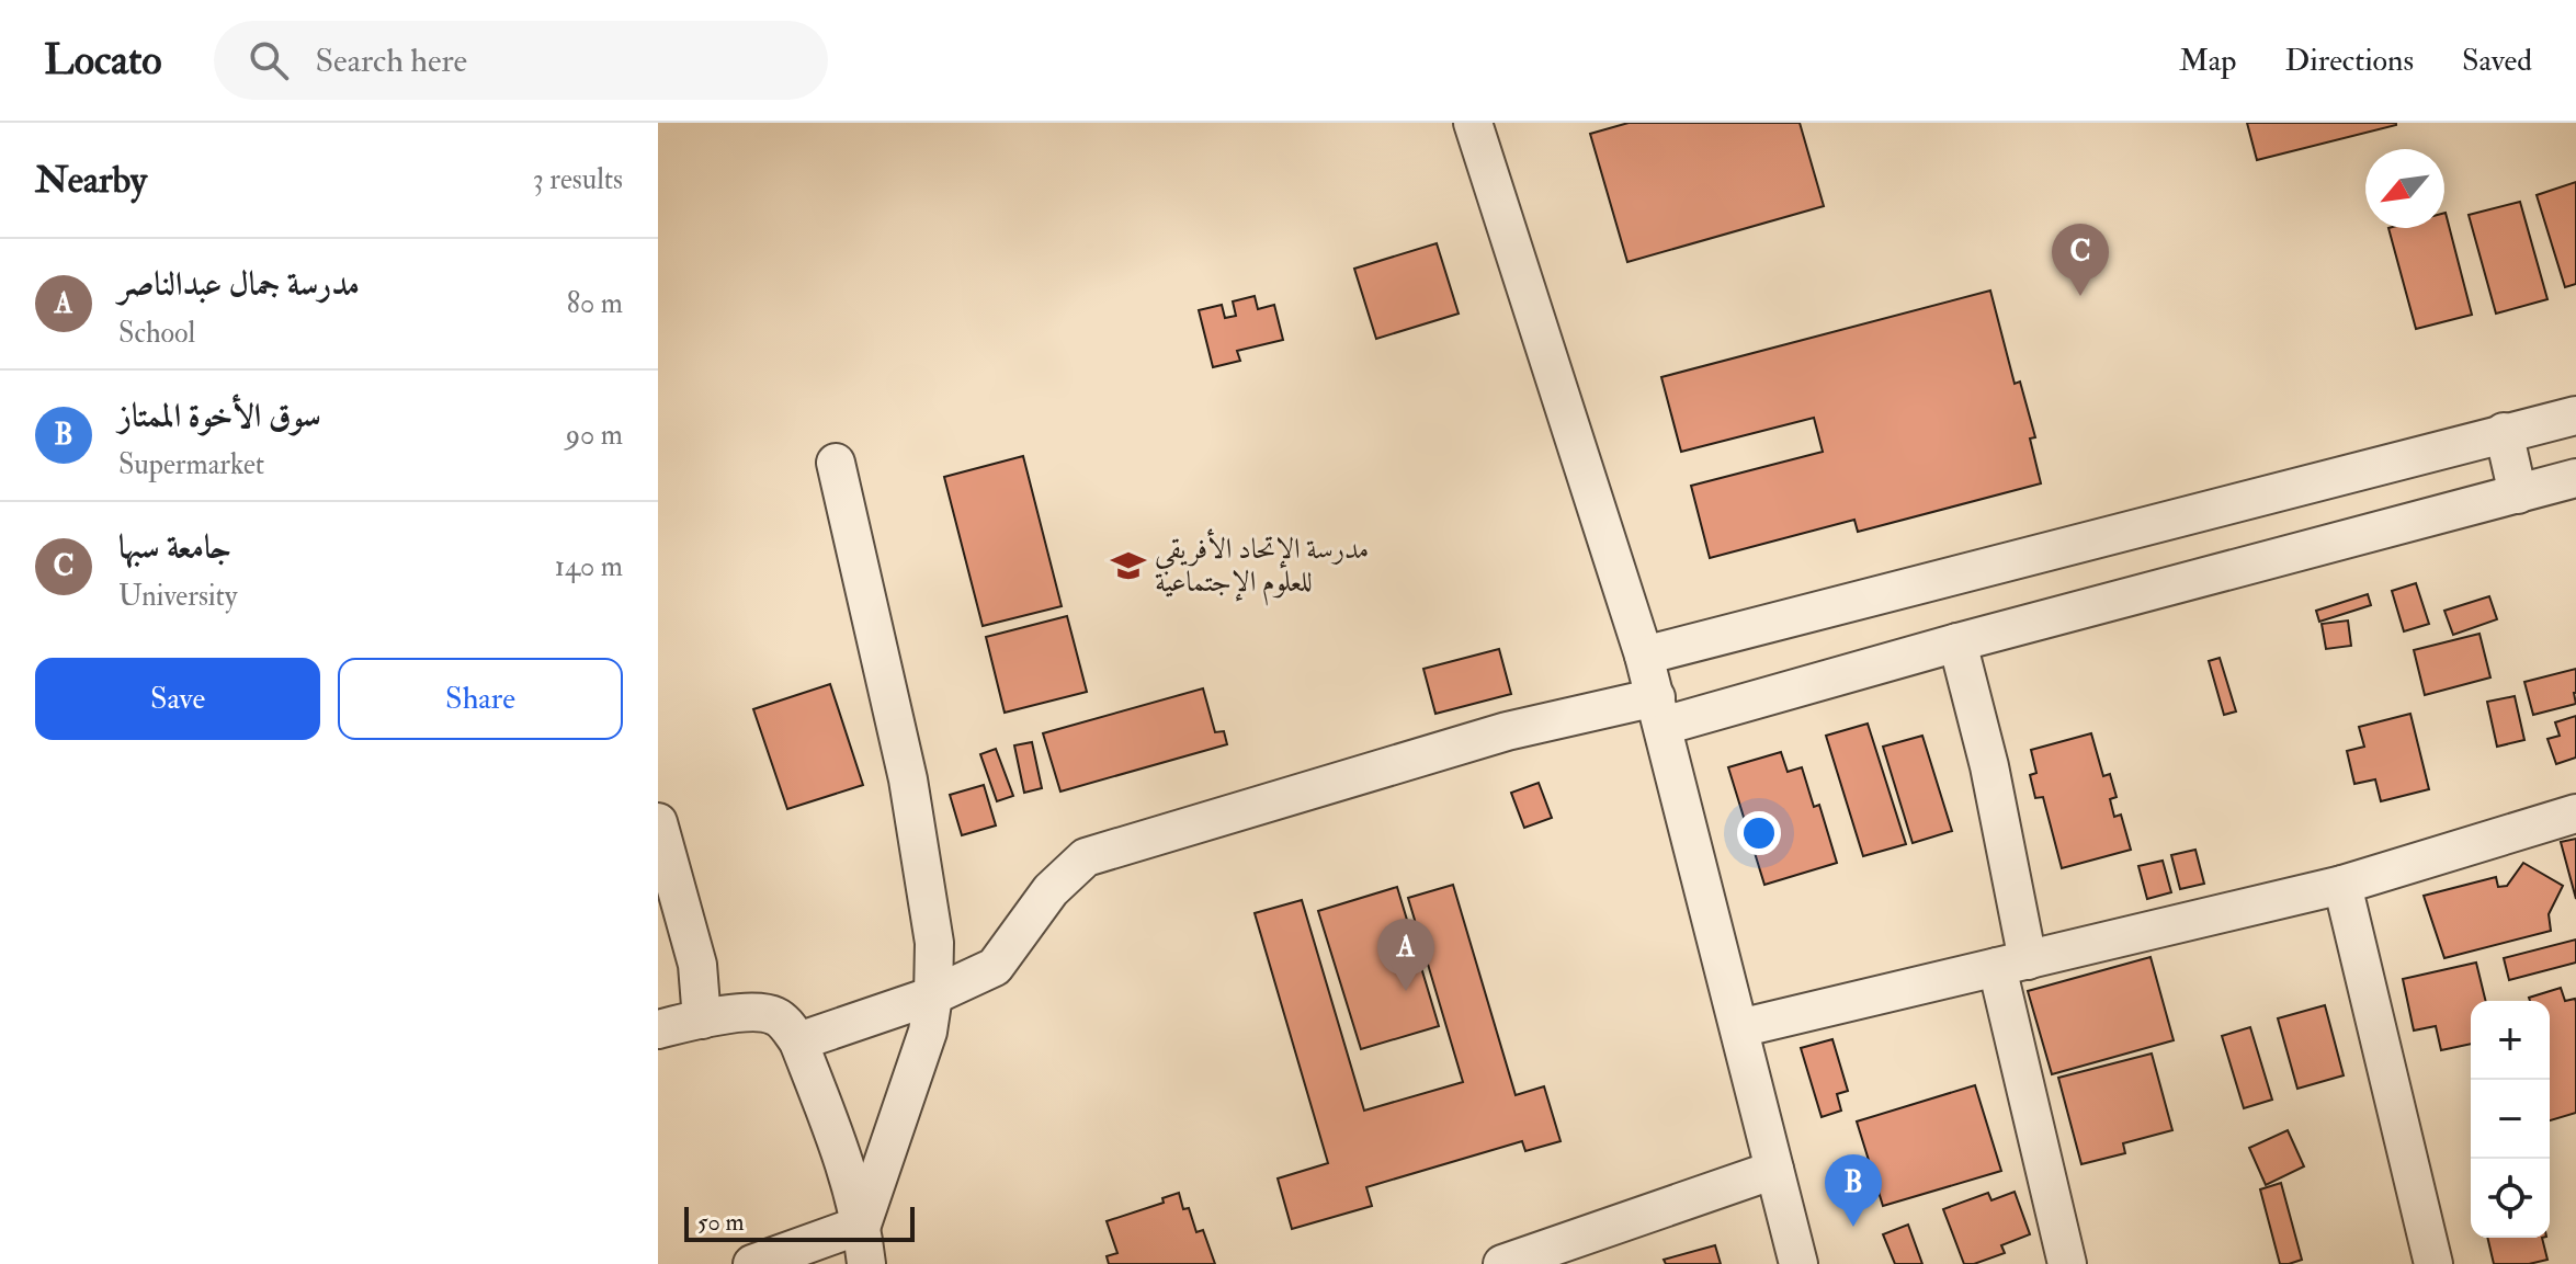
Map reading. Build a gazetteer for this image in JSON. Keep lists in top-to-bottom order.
{
  "places": {
    "school or university": ["مدرسة الإتحاد الأفريقي للعلوم الإجتماعية"]
  },
  "scale_bar": "50 m",
  "north": "bottom left",
  "page": {
    "header": "Locato",
    "search": "Search here",
    "nav": ["Map", "Directions", "Saved"],
    "heading": ["Nearby", "3 results"],
    "pins": ["C", "A", "B"],
    "list": [
      {
        "mark": "A",
        "name": "مدرسة جمال عبدالناصر",
        "note": "School",
        "value": "80 m"
      },
      {
        "mark": "B",
        "name": "سوق الأخوة الممتاز",
        "note": "Supermarket",
        "value": "90 m"
      },
      {
        "mark": "C",
        "name": "جامعة سبها",
        "note": "University",
        "value": "140 m"
      }
    ],
    "buttons": ["Save", "Share"],
    "map_buttons": ["+", "−"],
    "scale": "50 m"
  }
}
